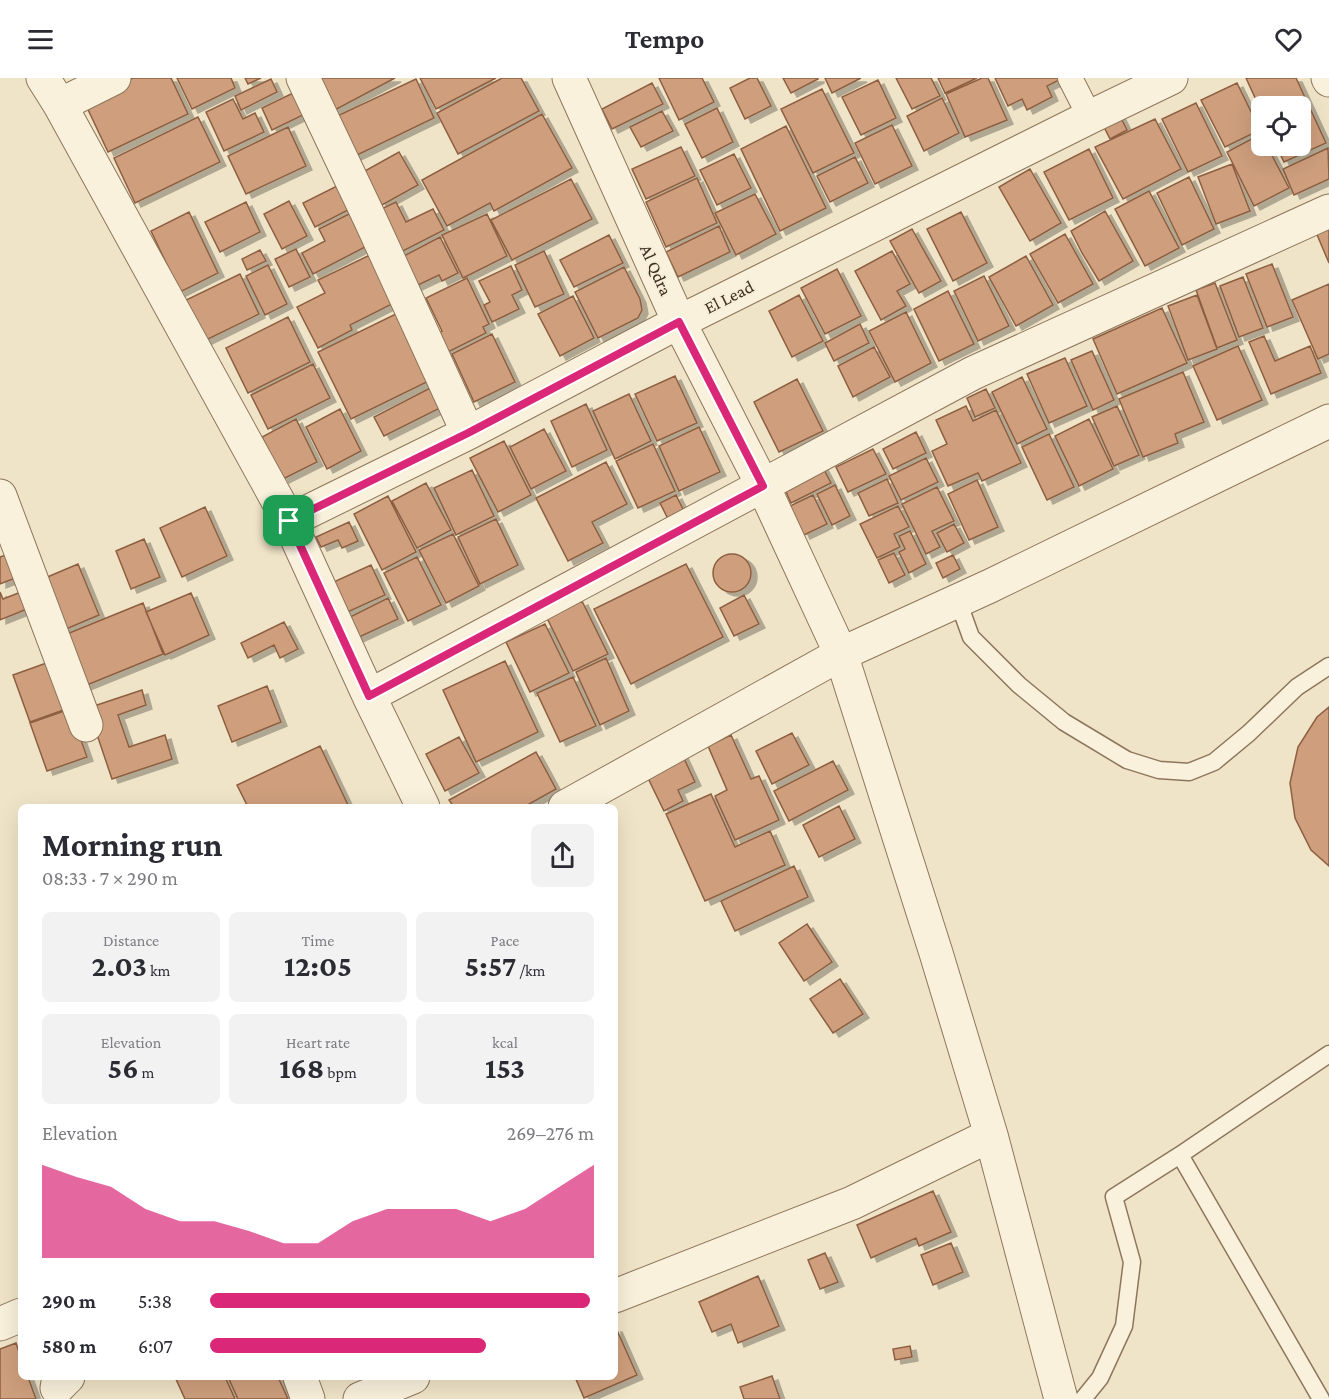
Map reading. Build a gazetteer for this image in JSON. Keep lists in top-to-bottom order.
{
  "streets": {
    "street": ["Al Qdra", "El Lead"]
  },
  "crossings": [
    ["Al Qdra", "El Lead"]
  ],
  "page": {
    "header": "Tempo",
    "heading": ["Morning run", "08:33 · 7 × 290 m"],
    "stats": [
      ["Distance", "2.03 km"],
      ["Time", "12:05"],
      ["Pace", "5:57 /km"],
      ["Elevation", "56 m"],
      ["Heart rate", "168 bpm"],
      ["kcal", "153"]
    ],
    "chart": ["Elevation", "269–276 m"],
    "list": [
      {
        "name": "290 m",
        "note": "5:38"
      },
      {
        "name": "580 m",
        "note": "6:07"
      }
    ]
  }
}
